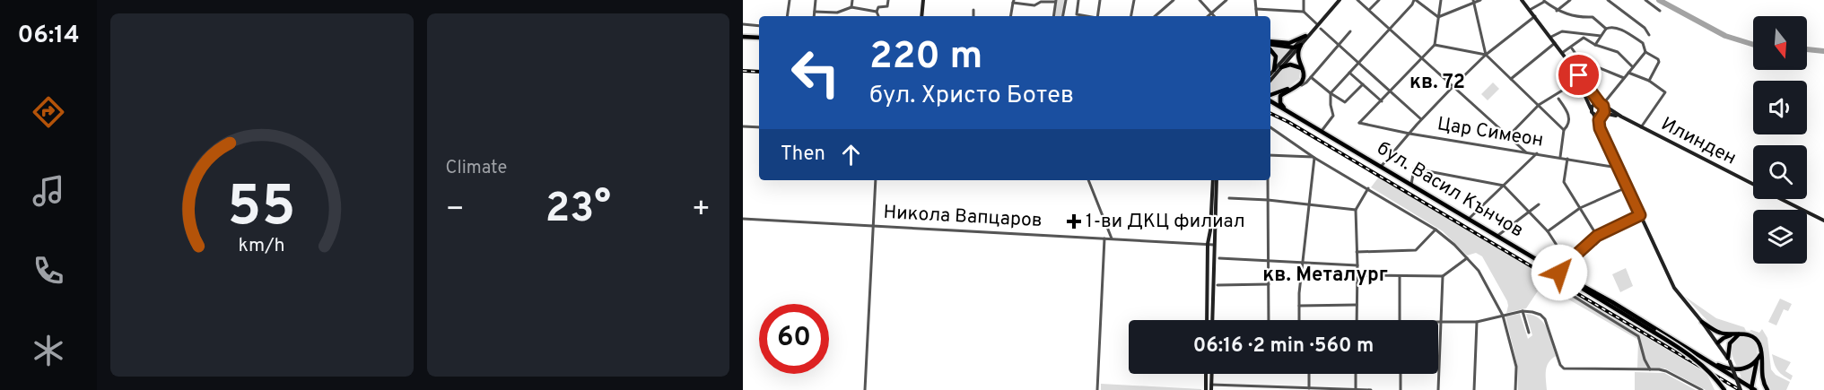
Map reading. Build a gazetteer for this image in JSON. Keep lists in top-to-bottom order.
{
  "streets": {
    "main road": ["бул. Васил Кънчов"],
    "street": ["Цар Симеон", "Илинден", "Никола Вапцаров"]
  },
  "districts": ["кв. 72", "кв. Металург"],
  "places": {
    "health": ["1-ви ДКЦ филиал"]
  },
  "north": "bottom",
  "page": {
    "tabs": "06:14",
    "tile": "Climate",
    "turn": ["220 m", "бул. Христо Ботев"],
    "then": "Then",
    "heat": ["−", "23°", "+"],
    "limit": "60",
    "trip": "06:16 · 2 min · 560 m",
    "gauge": ["55", "km/h"]
  }
}
